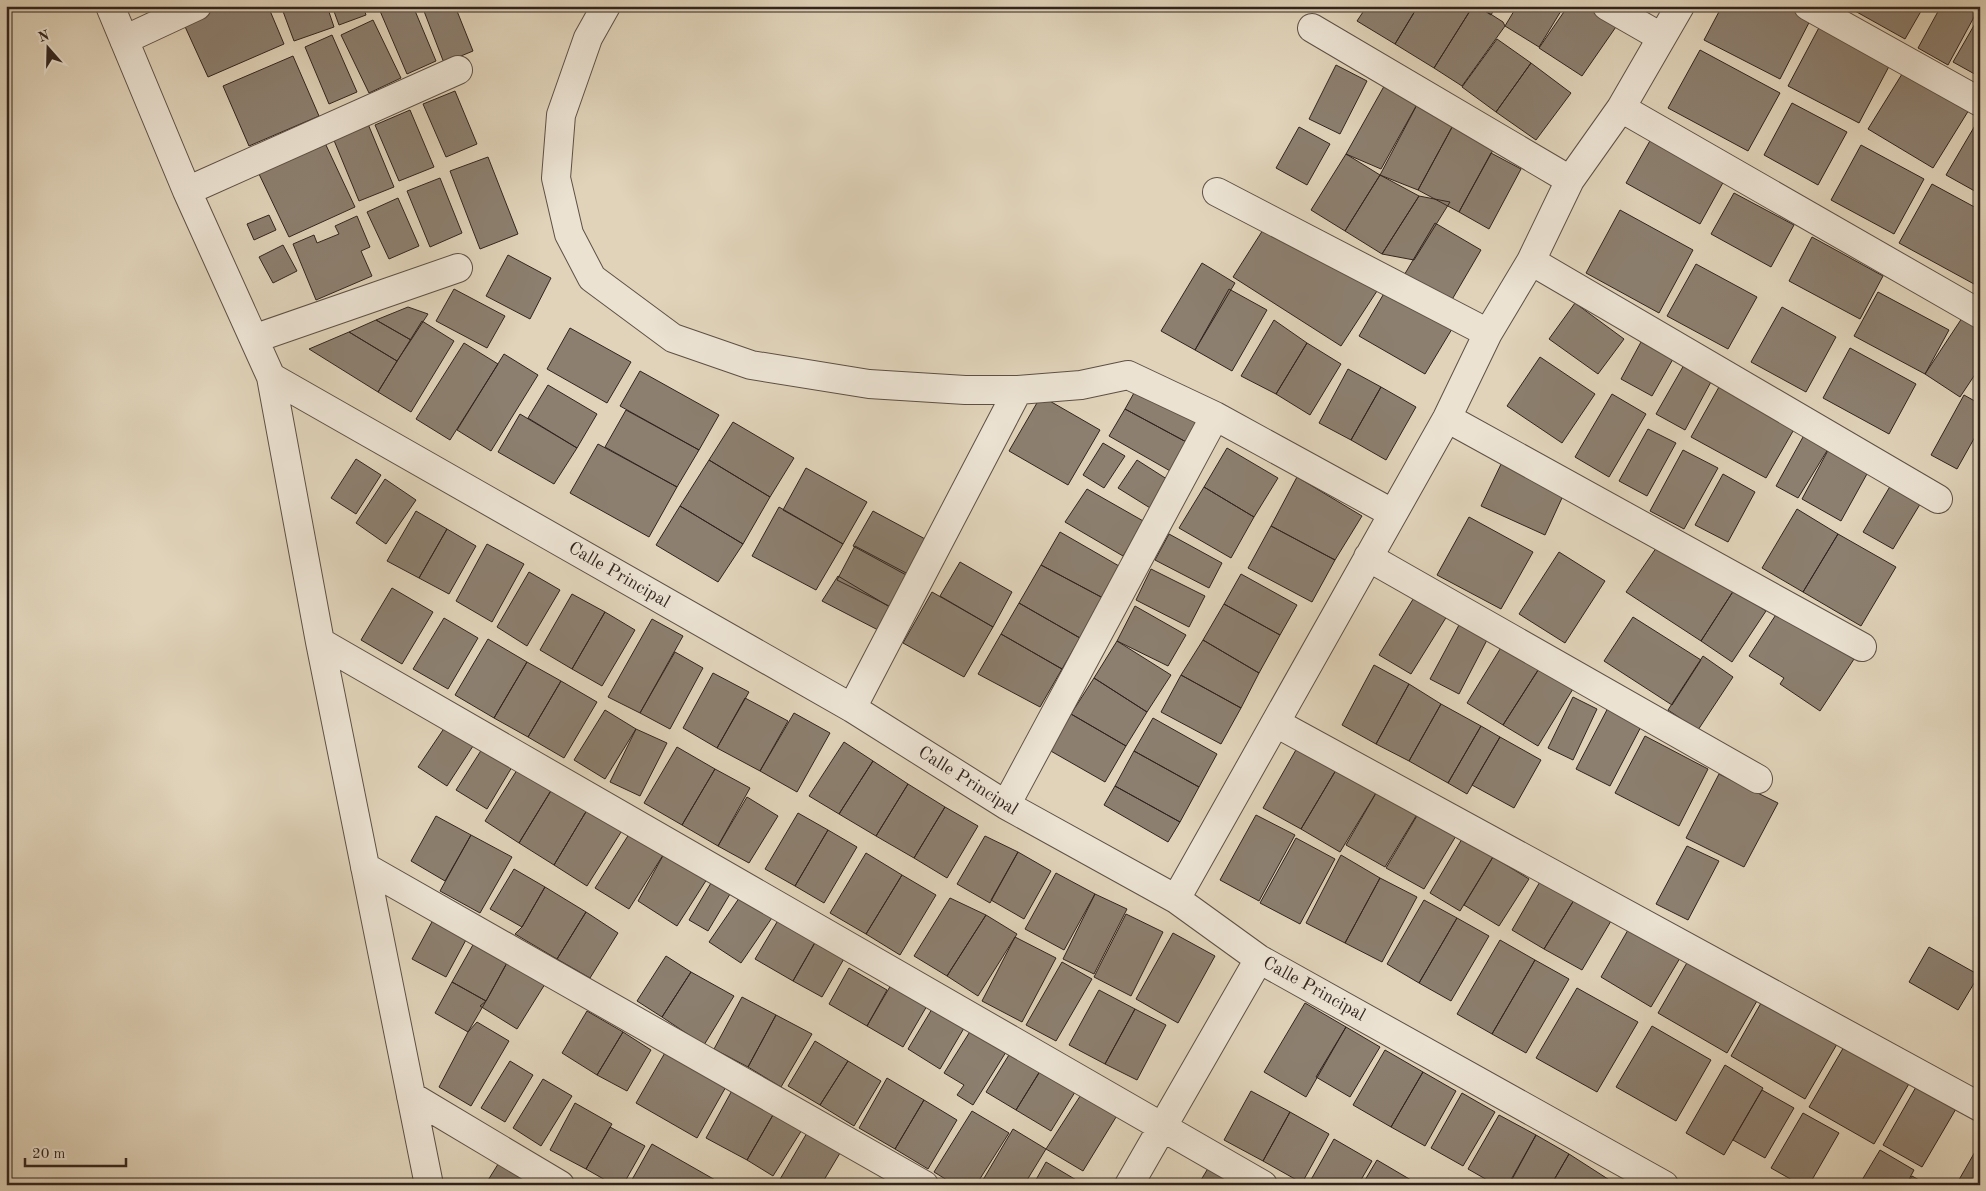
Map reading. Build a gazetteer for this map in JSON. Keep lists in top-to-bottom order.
{
  "streets": {
    "street": ["Calle Principal"]
  },
  "scale_bar": "20 m",
  "north": "top"
}
